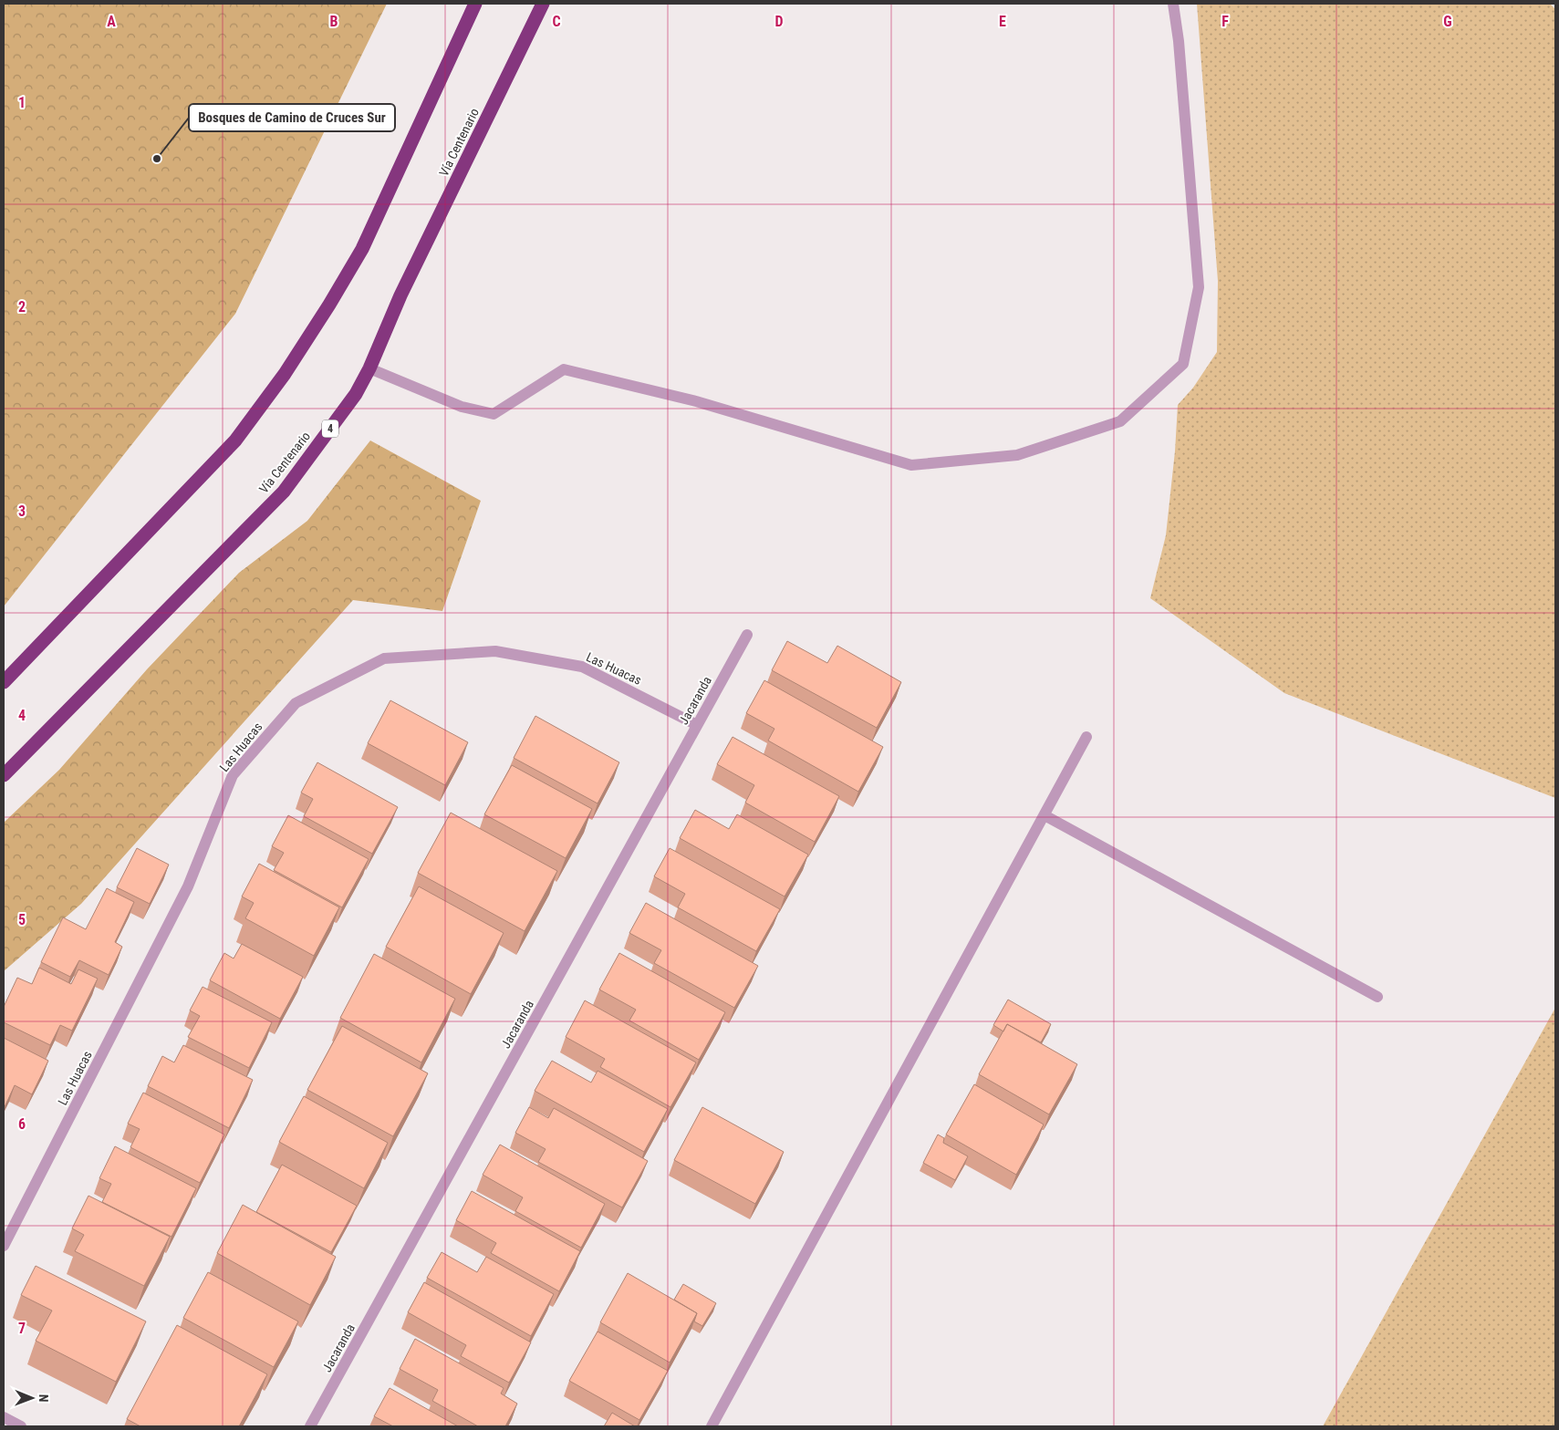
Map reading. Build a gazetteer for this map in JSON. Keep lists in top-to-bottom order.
{
  "streets": {
    "highway": ["Vía Centenario", "4"],
    "street": ["Las Huacas", "Jacaranda"]
  },
  "crossings": [
    ["Las Huacas", "Jacaranda"]
  ],
  "places": ["Bosques de Camino de Cruces Sur"],
  "north": "right",
  "grid": {
    "columns": [
      "A",
      "B",
      "C",
      "D",
      "E",
      "F",
      "G"
    ],
    "rows": [
      "1",
      "2",
      "3",
      "4",
      "5",
      "6",
      "7"
    ]
  }
}
